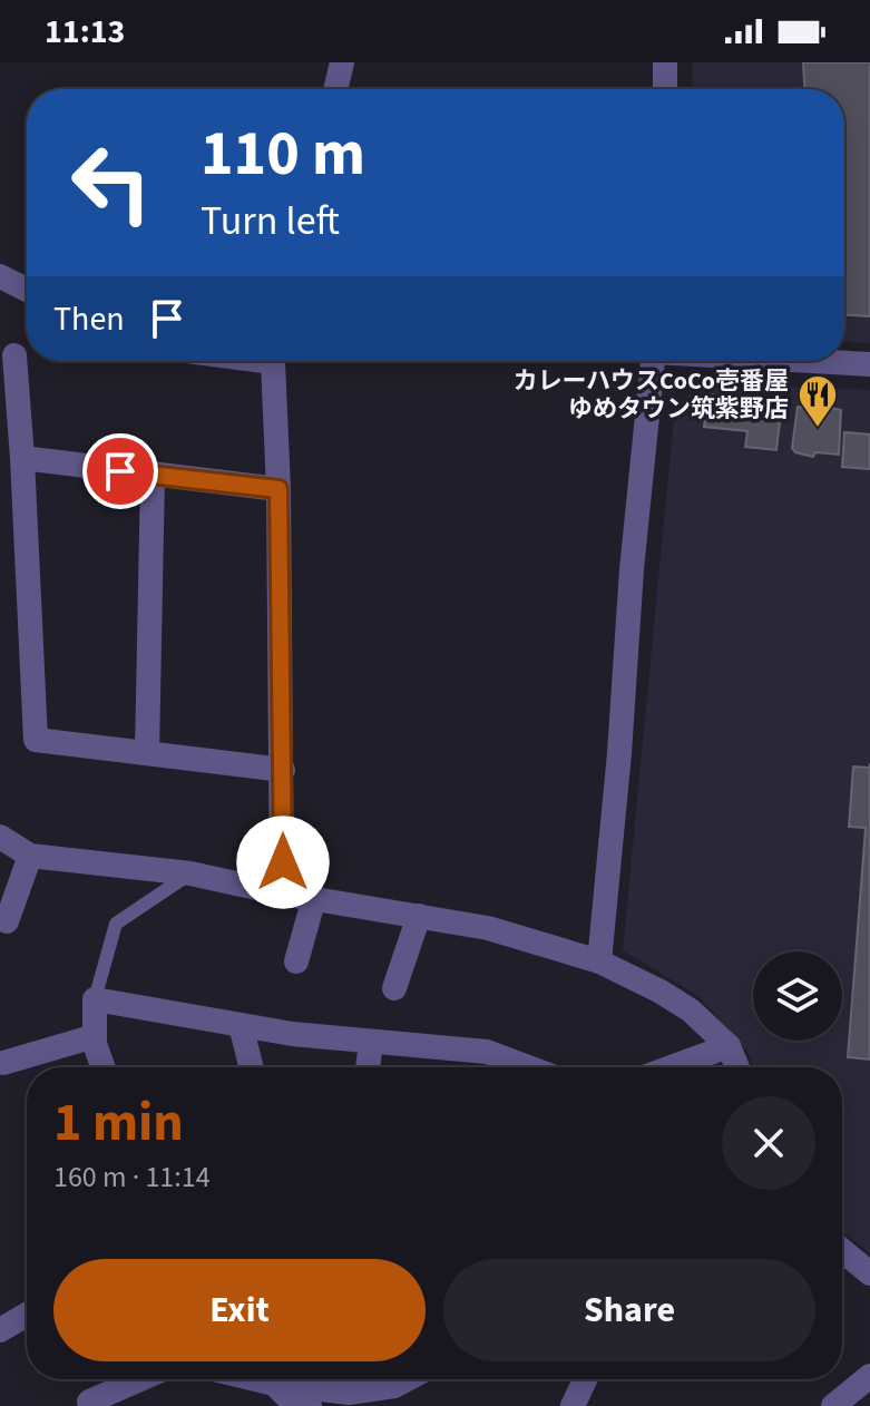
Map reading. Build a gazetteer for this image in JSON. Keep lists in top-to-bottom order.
{
  "places": {
    "restaurant": ["カレーハウスCoCo壱番屋 ゆめタウン筑紫野店"]
  },
  "page": {
    "status": "11:13",
    "turn": ["110 m", "Turn left"],
    "then": "Then",
    "heading": ["1 min", "160 m · 11:14"],
    "buttons": ["Exit", "Share"]
  }
}
